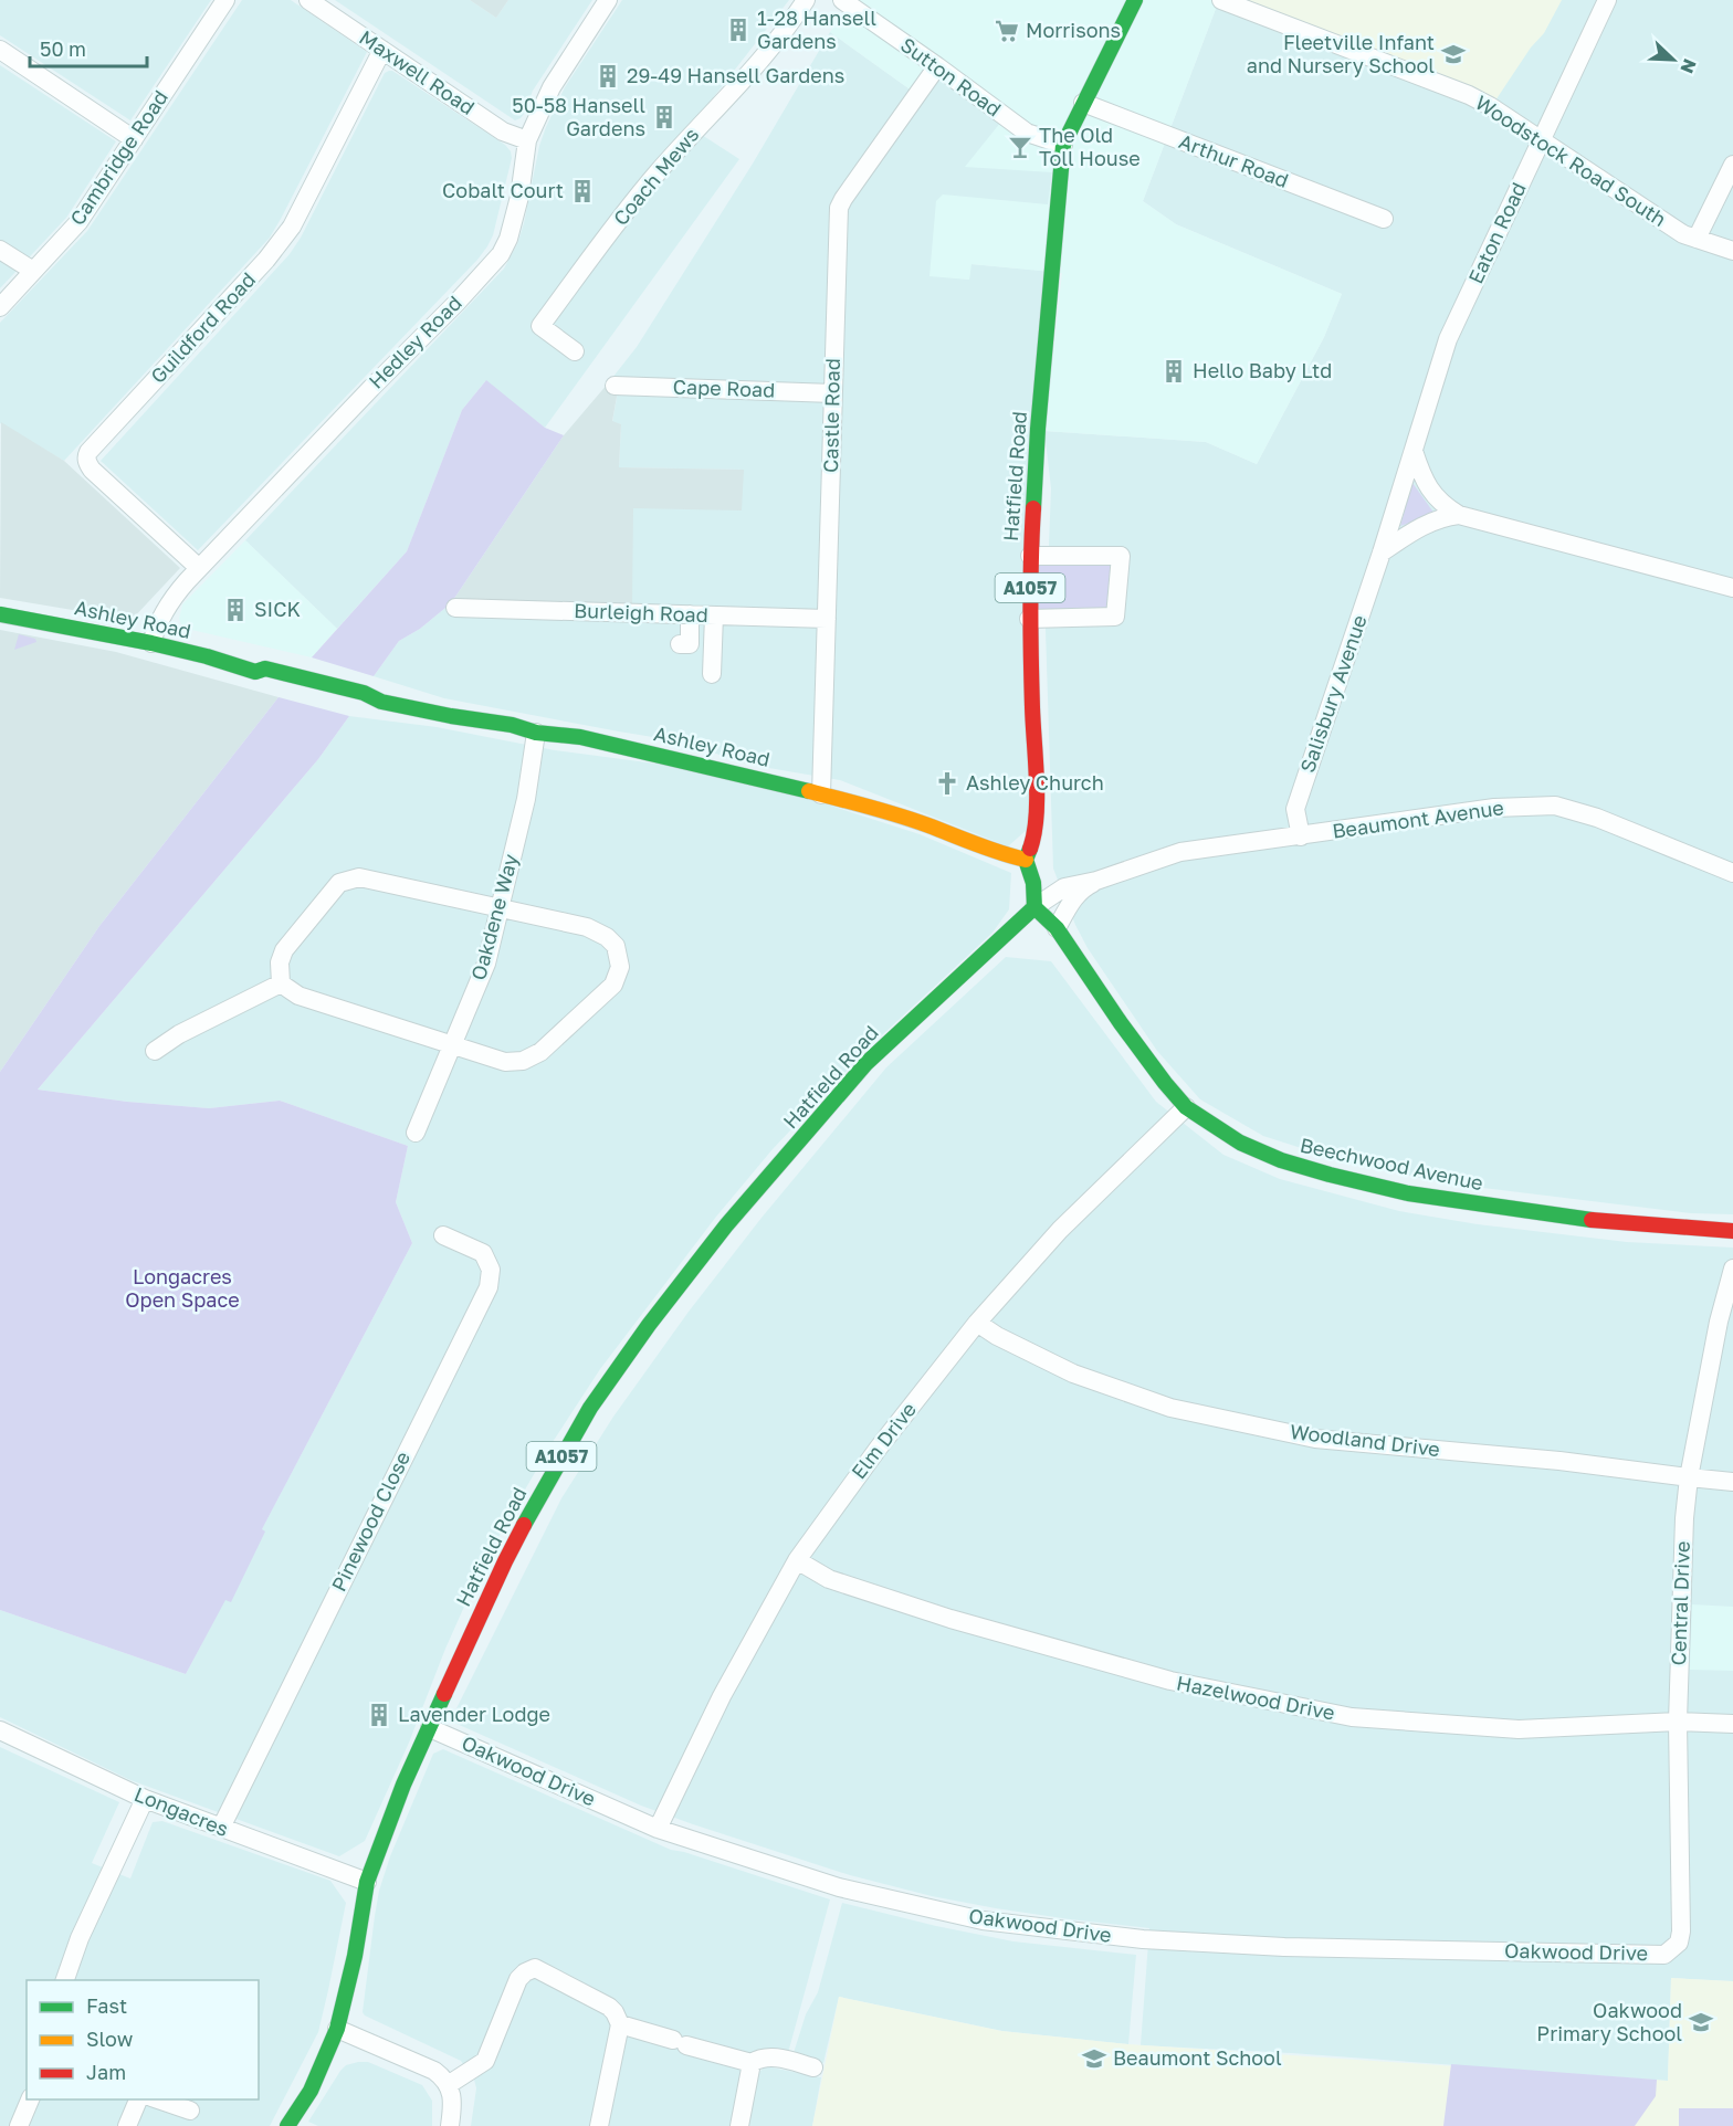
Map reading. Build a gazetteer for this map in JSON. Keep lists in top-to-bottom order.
{
  "streets": {
    "main road": [
      "Hatfield Road",
      "A1057",
      "Ashley Road",
      "Beechwood Avenue"
    ],
    "street": [
      "Maxwell Road",
      "Sutton Road",
      "Cambridge Road",
      "Arthur Road",
      "Woodstock Road South",
      "Coach Mews",
      "Eaton Road",
      "Guildford Road",
      "Hedley Road",
      "Cape Road",
      "Castle Road",
      "Burleigh Road",
      "Salisbury Avenue",
      "Beaumont Avenue",
      "Oakdene Way",
      "Elm Drive",
      "Woodland Drive",
      "Pinewood Close",
      "Central Drive",
      "Hazelwood Drive",
      "Oakwood Drive",
      "Longacres"
    ]
  },
  "crossings": [
    ["Maxwell Road", "Guildford Road"],
    ["Maxwell Road", "Hedley Road"],
    ["Sutton Road", "Castle Road"],
    ["Sutton Road", "Hatfield Road"],
    ["Arthur Road", "Hatfield Road"],
    ["Woodstock Road South", "Eaton Road"],
    ["Eaton Road", "Salisbury Avenue"],
    ["Guildford Road", "Hedley Road"],
    ["Hedley Road", "Ashley Road"],
    ["Cape Road", "Castle Road"],
    ["Castle Road", "Burleigh Road"],
    ["Castle Road", "Ashley Road"],
    ["Hatfield Road", "Ashley Road"],
    ["Hatfield Road", "Beaumont Avenue"],
    ["Hatfield Road", "Beechwood Avenue"],
    ["Hatfield Road", "Oakwood Drive"],
    ["Hatfield Road", "Longacres"],
    ["Ashley Road", "Oakdene Way"],
    ["Salisbury Avenue", "Beaumont Avenue"],
    ["Beaumont Avenue", "Beechwood Avenue"],
    ["Beechwood Avenue", "Elm Drive"],
    ["Elm Drive", "Woodland Drive"],
    ["Elm Drive", "Hazelwood Drive"],
    ["Elm Drive", "Oakwood Drive"],
    ["Woodland Drive", "Central Drive"],
    ["Pinewood Close", "Longacres"],
    ["Central Drive", "Hazelwood Drive"],
    ["Central Drive", "Oakwood Drive"]
  ],
  "parks": ["Longacres Open Space"],
  "places": {
    "building": [
      "1-28 Hansell Gardens",
      "29-49 Hansell Gardens",
      "50-58 Hansell Gardens",
      "Cobalt Court",
      "Hello Baby Ltd",
      "SICK",
      "Lavender Lodge"
    ],
    "supermarket": ["Morrisons"],
    "school or university": ["Fleetville Infant and Nursery School", "Oakwood Primary School", "Beaumont School"],
    "bar": ["The Old Toll House"],
    "church": ["Ashley Church"]
  },
  "legend": ["Fast", "Slow", "Jam"],
  "scale_bar": "50 m",
  "north": "bottom right"
}
